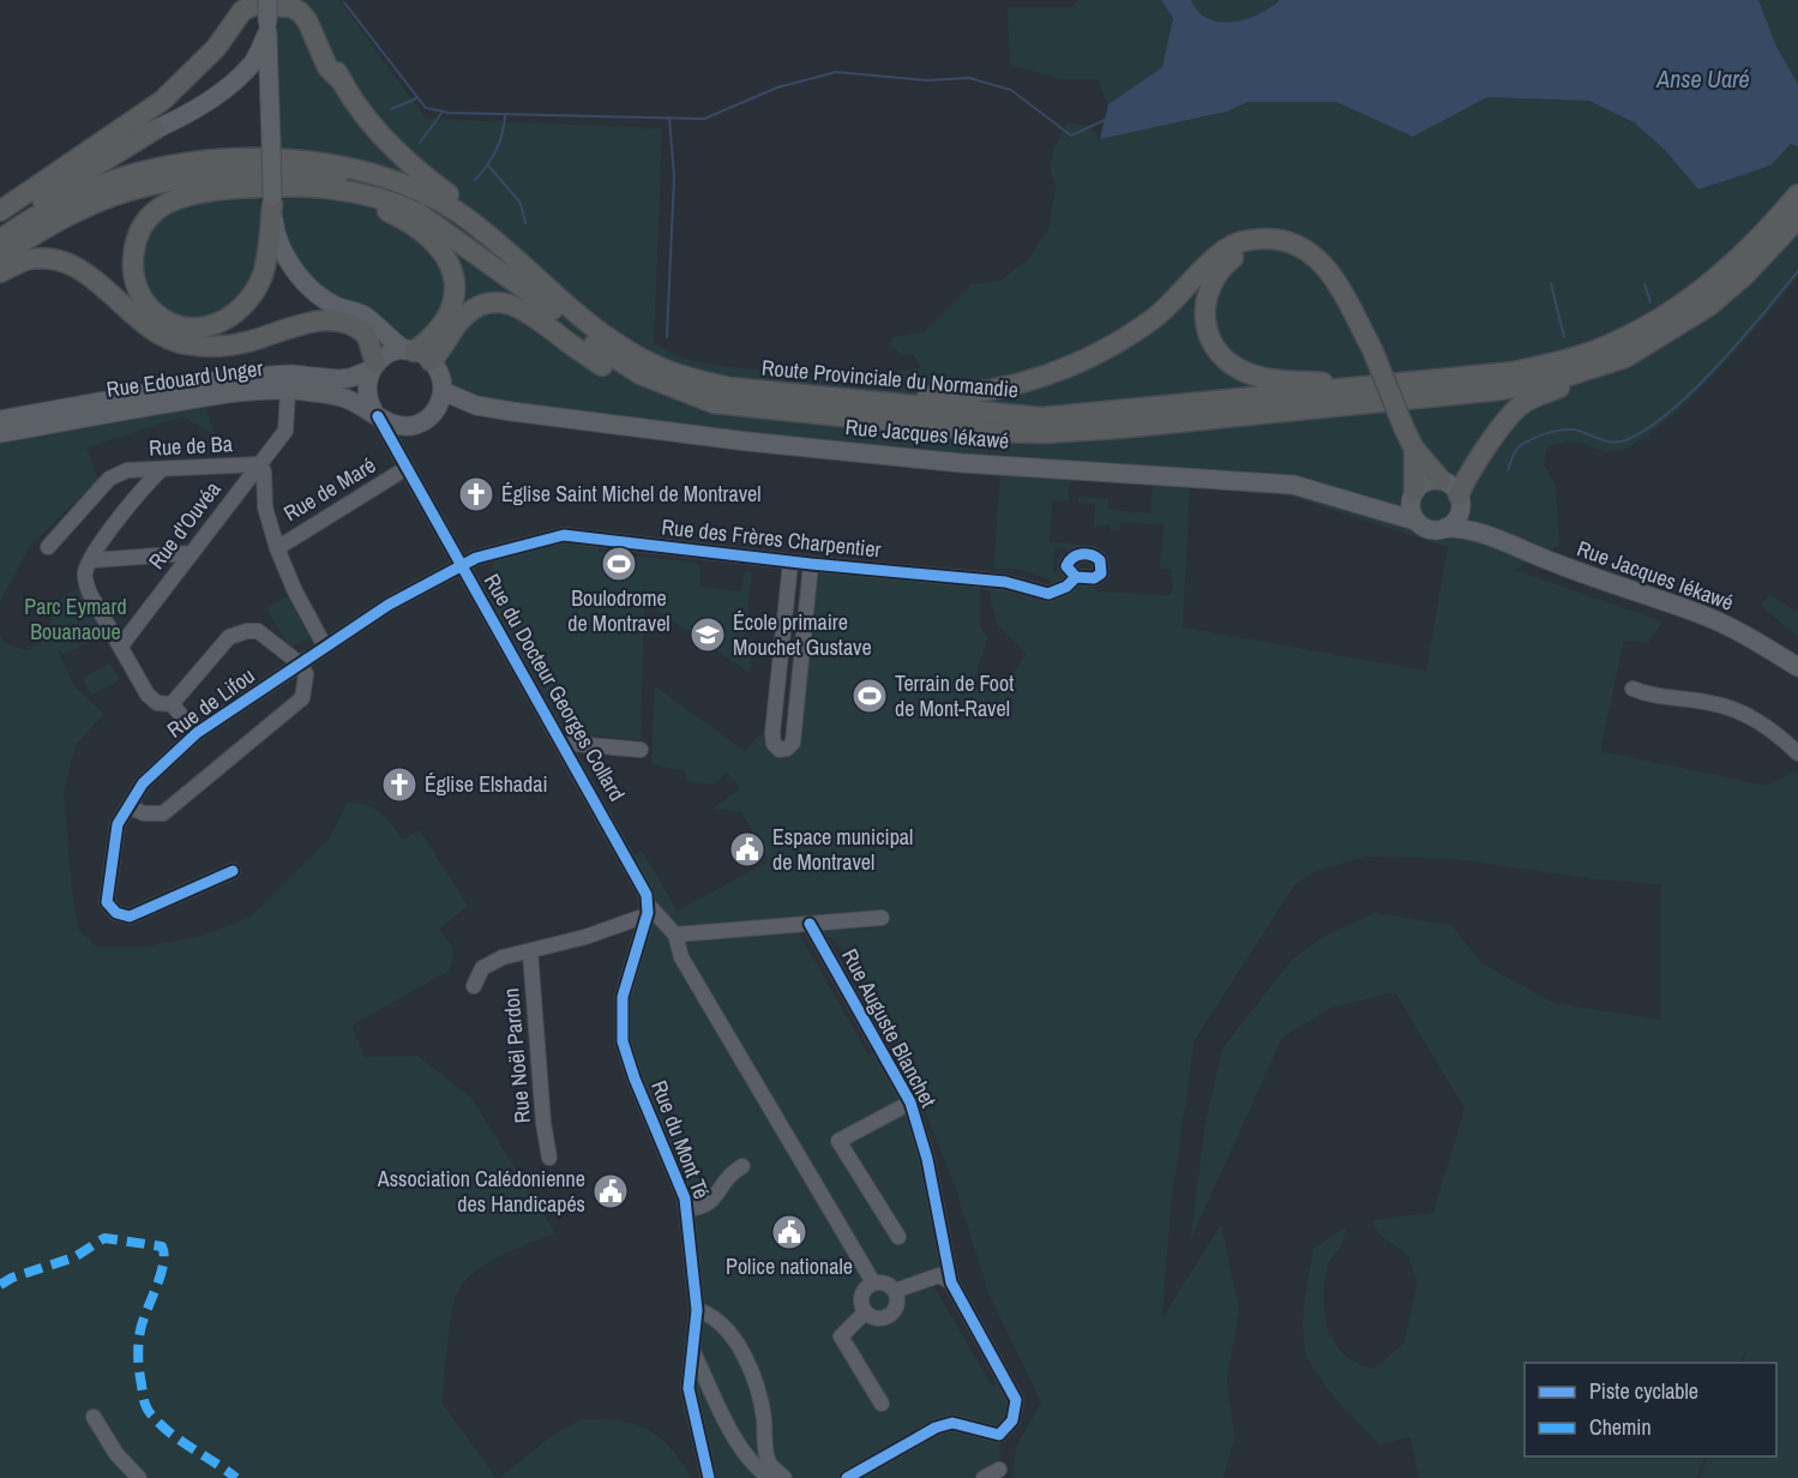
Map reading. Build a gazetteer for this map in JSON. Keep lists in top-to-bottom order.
{
  "streets": {
    "highway": ["Route Provinciale du Normandie"],
    "main road": ["Rue Edouard Unger", "Rue Jacques Iékawé"],
    "street": [
      "Rue de Ba",
      "Rue de Maré",
      "Rue d'Ouvéa",
      "Rue des Frères Charpentier",
      "Rue du Docteur Georges Collard",
      "Rue de Lifou",
      "Rue Auguste Blanchet",
      "Rue Noël Pardon",
      "Rue du Mont Té"
    ]
  },
  "crossings": [
    ["Rue Edouard Unger", "Rue Jacques Iékawé"],
    ["Rue Edouard Unger", "Rue d'Ouvéa"],
    ["Rue Edouard Unger", "Rue du Docteur Georges Collard"],
    ["Rue Jacques Iékawé", "Rue du Docteur Georges Collard"],
    ["Rue de Ba", "Rue de Maré"],
    ["Rue de Ba", "Rue d'Ouvéa"],
    ["Rue de Ba", "Rue de Lifou"],
    ["Rue de Maré", "Rue du Docteur Georges Collard"],
    ["Rue des Frères Charpentier", "Rue du Docteur Georges Collard"],
    ["Rue des Frères Charpentier", "Rue de Lifou"],
    ["Rue du Docteur Georges Collard", "Rue de Lifou"],
    ["Rue du Docteur Georges Collard", "Rue Auguste Blanchet"],
    ["Rue du Docteur Georges Collard", "Rue du Mont Té"]
  ],
  "water": ["Anse Uaré"],
  "parks": ["Parc Eymard Bouanaoue"],
  "places": {
    "church": ["Église Saint Michel de Montravel", "Église Elshadai"],
    "sports": ["Boulodrome de Montravel", "Terrain de Foot de Mont-Ravel"],
    "school or university": ["École primaire Mouchet Gustave"],
    "public building": ["Espace municipal de Montravel", "Association Calédonienne des Handicapés", "Police nationale"]
  },
  "legend": ["Piste cyclable", "Chemin"]
}
